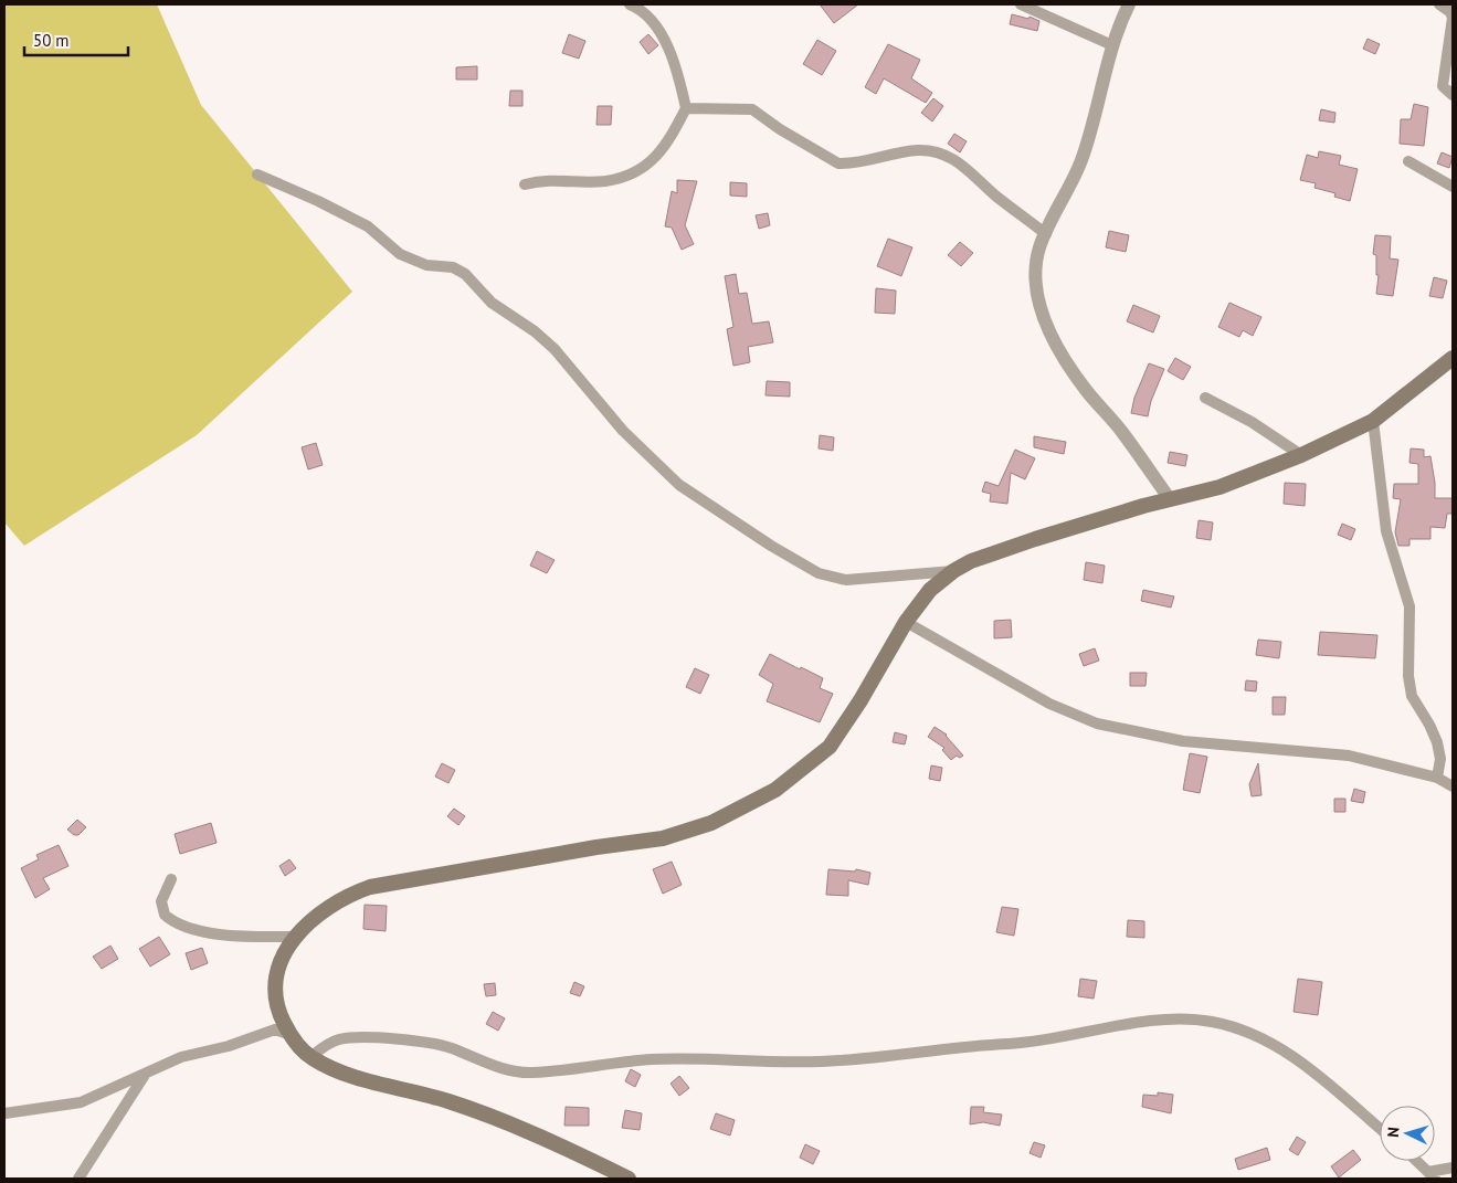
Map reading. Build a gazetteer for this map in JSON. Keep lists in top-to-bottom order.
{
  "scale_bar": "50 m",
  "north": "left"
}
